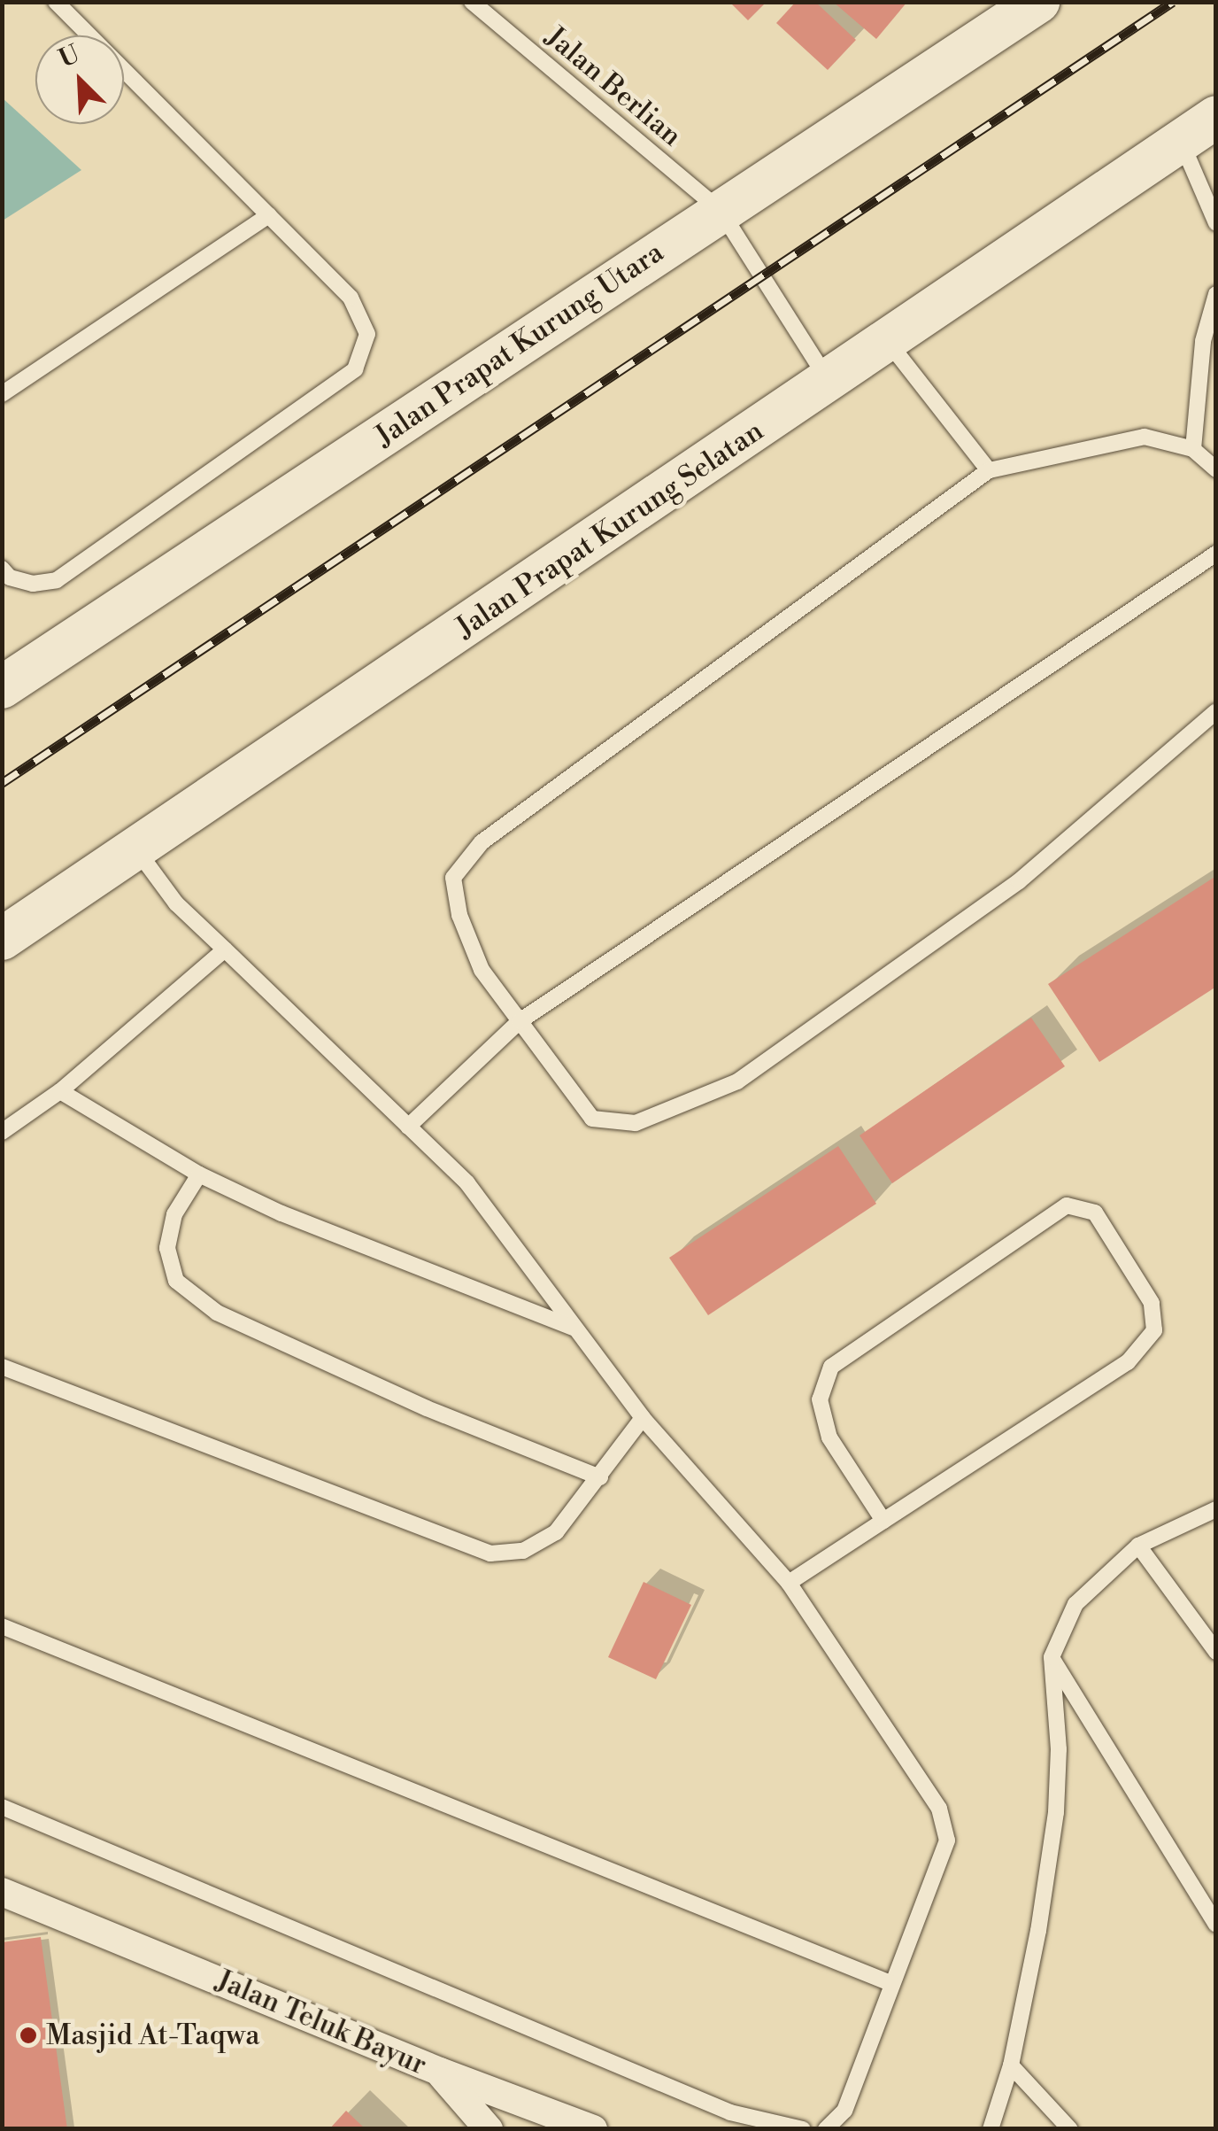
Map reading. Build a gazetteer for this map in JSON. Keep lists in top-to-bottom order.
{
  "streets": {
    "street": ["Jalan Prapat Kurung Utara", "Jalan Prapat Kurung Selatan", "Jalan Teluk Bayur"],
    "lane": ["Jalan Berlian"]
  },
  "crossings": [
    ["Jalan Berlian", "Jalan Prapat Kurung Utara"],
    ["Jalan Berlian", "Jalan Prapat Kurung Selatan"]
  ],
  "places": ["Masjid At-Taqwa"],
  "north": "top left"
}
